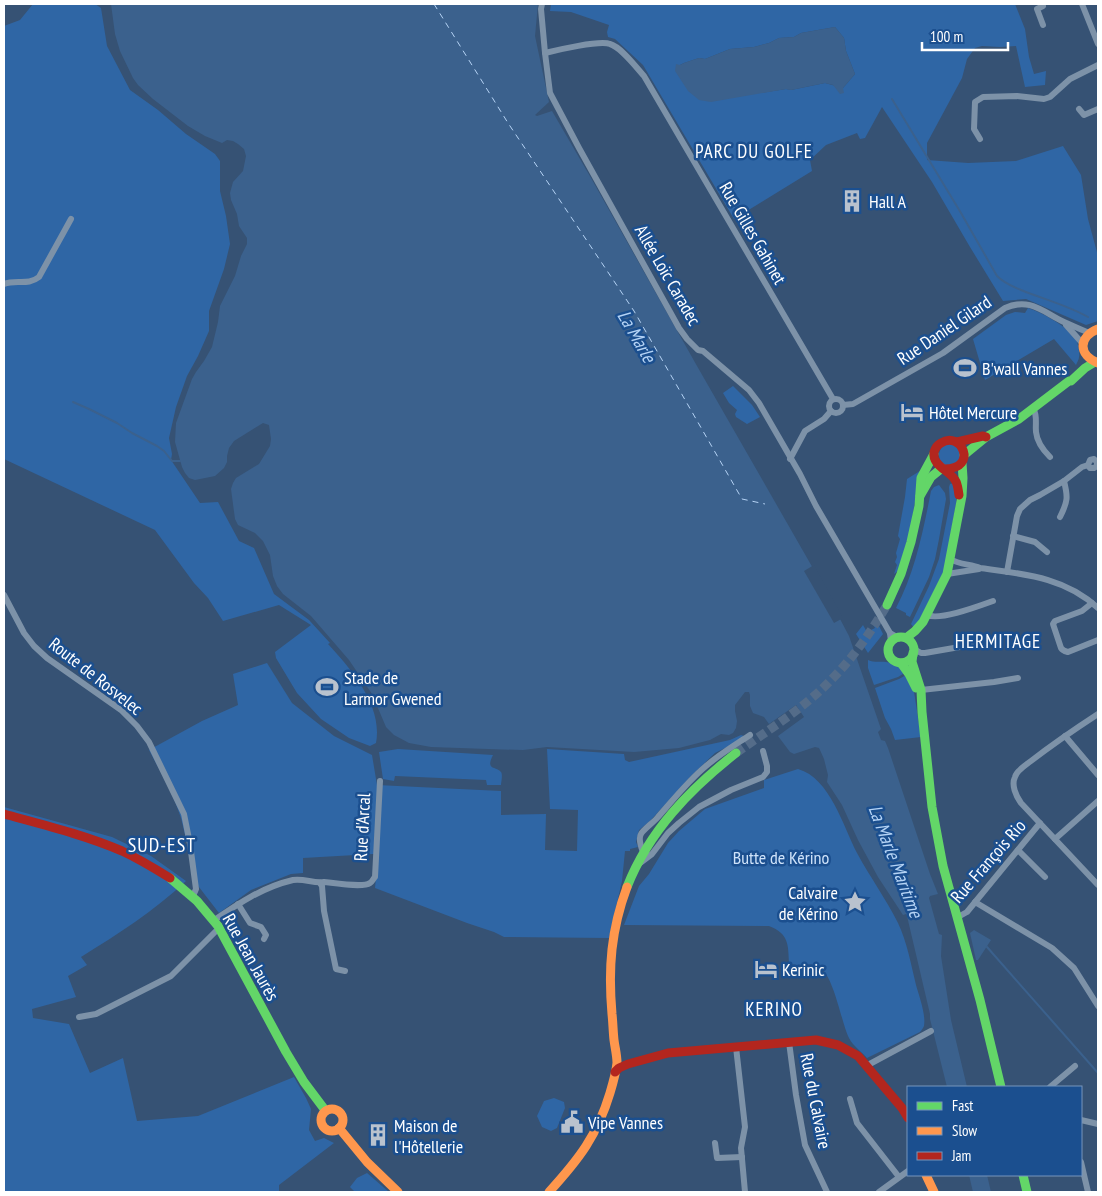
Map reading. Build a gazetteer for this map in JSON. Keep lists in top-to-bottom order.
{
  "streets": {
    "main road": ["Rue Jean Jaurès"],
    "street": [
      "Rue Gilles Gahinet",
      "Allée Loïc Caradec",
      "Rue Daniel Gilard",
      "Route de Rosvelec",
      "Rue d'Arcal",
      "Rue François Rio",
      "Rue du Calvaire"
    ]
  },
  "crossings": [
    ["Rue Gilles Gahinet", "Allée Loïc Caradec"],
    ["Rue Gilles Gahinet", "Rue Daniel Gilard"],
    ["Route de Rosvelec", "Rue Jean Jaurès"],
    ["Rue d'Arcal", "Rue Jean Jaurès"]
  ],
  "districts": [
    "PARC DU GOLFE",
    "HERMITAGE",
    "SUD-EST",
    "KERINO"
  ],
  "water": ["La Marle", "La Marle Maritime"],
  "parks": ["Butte de Kérino"],
  "places": {
    "building": ["Hall A", "Maison de l'Hôtellerie"],
    "sports": ["B'wall Vannes", "Stade de Larmor Gwened"],
    "hotel": ["Hôtel Mercure", "Kerinic"],
    "place": ["Calvaire de Kérino"],
    "public building": ["Vipe Vannes"]
  },
  "legend": ["Fast", "Slow", "Jam"],
  "scale_bar": "100 m"
}
